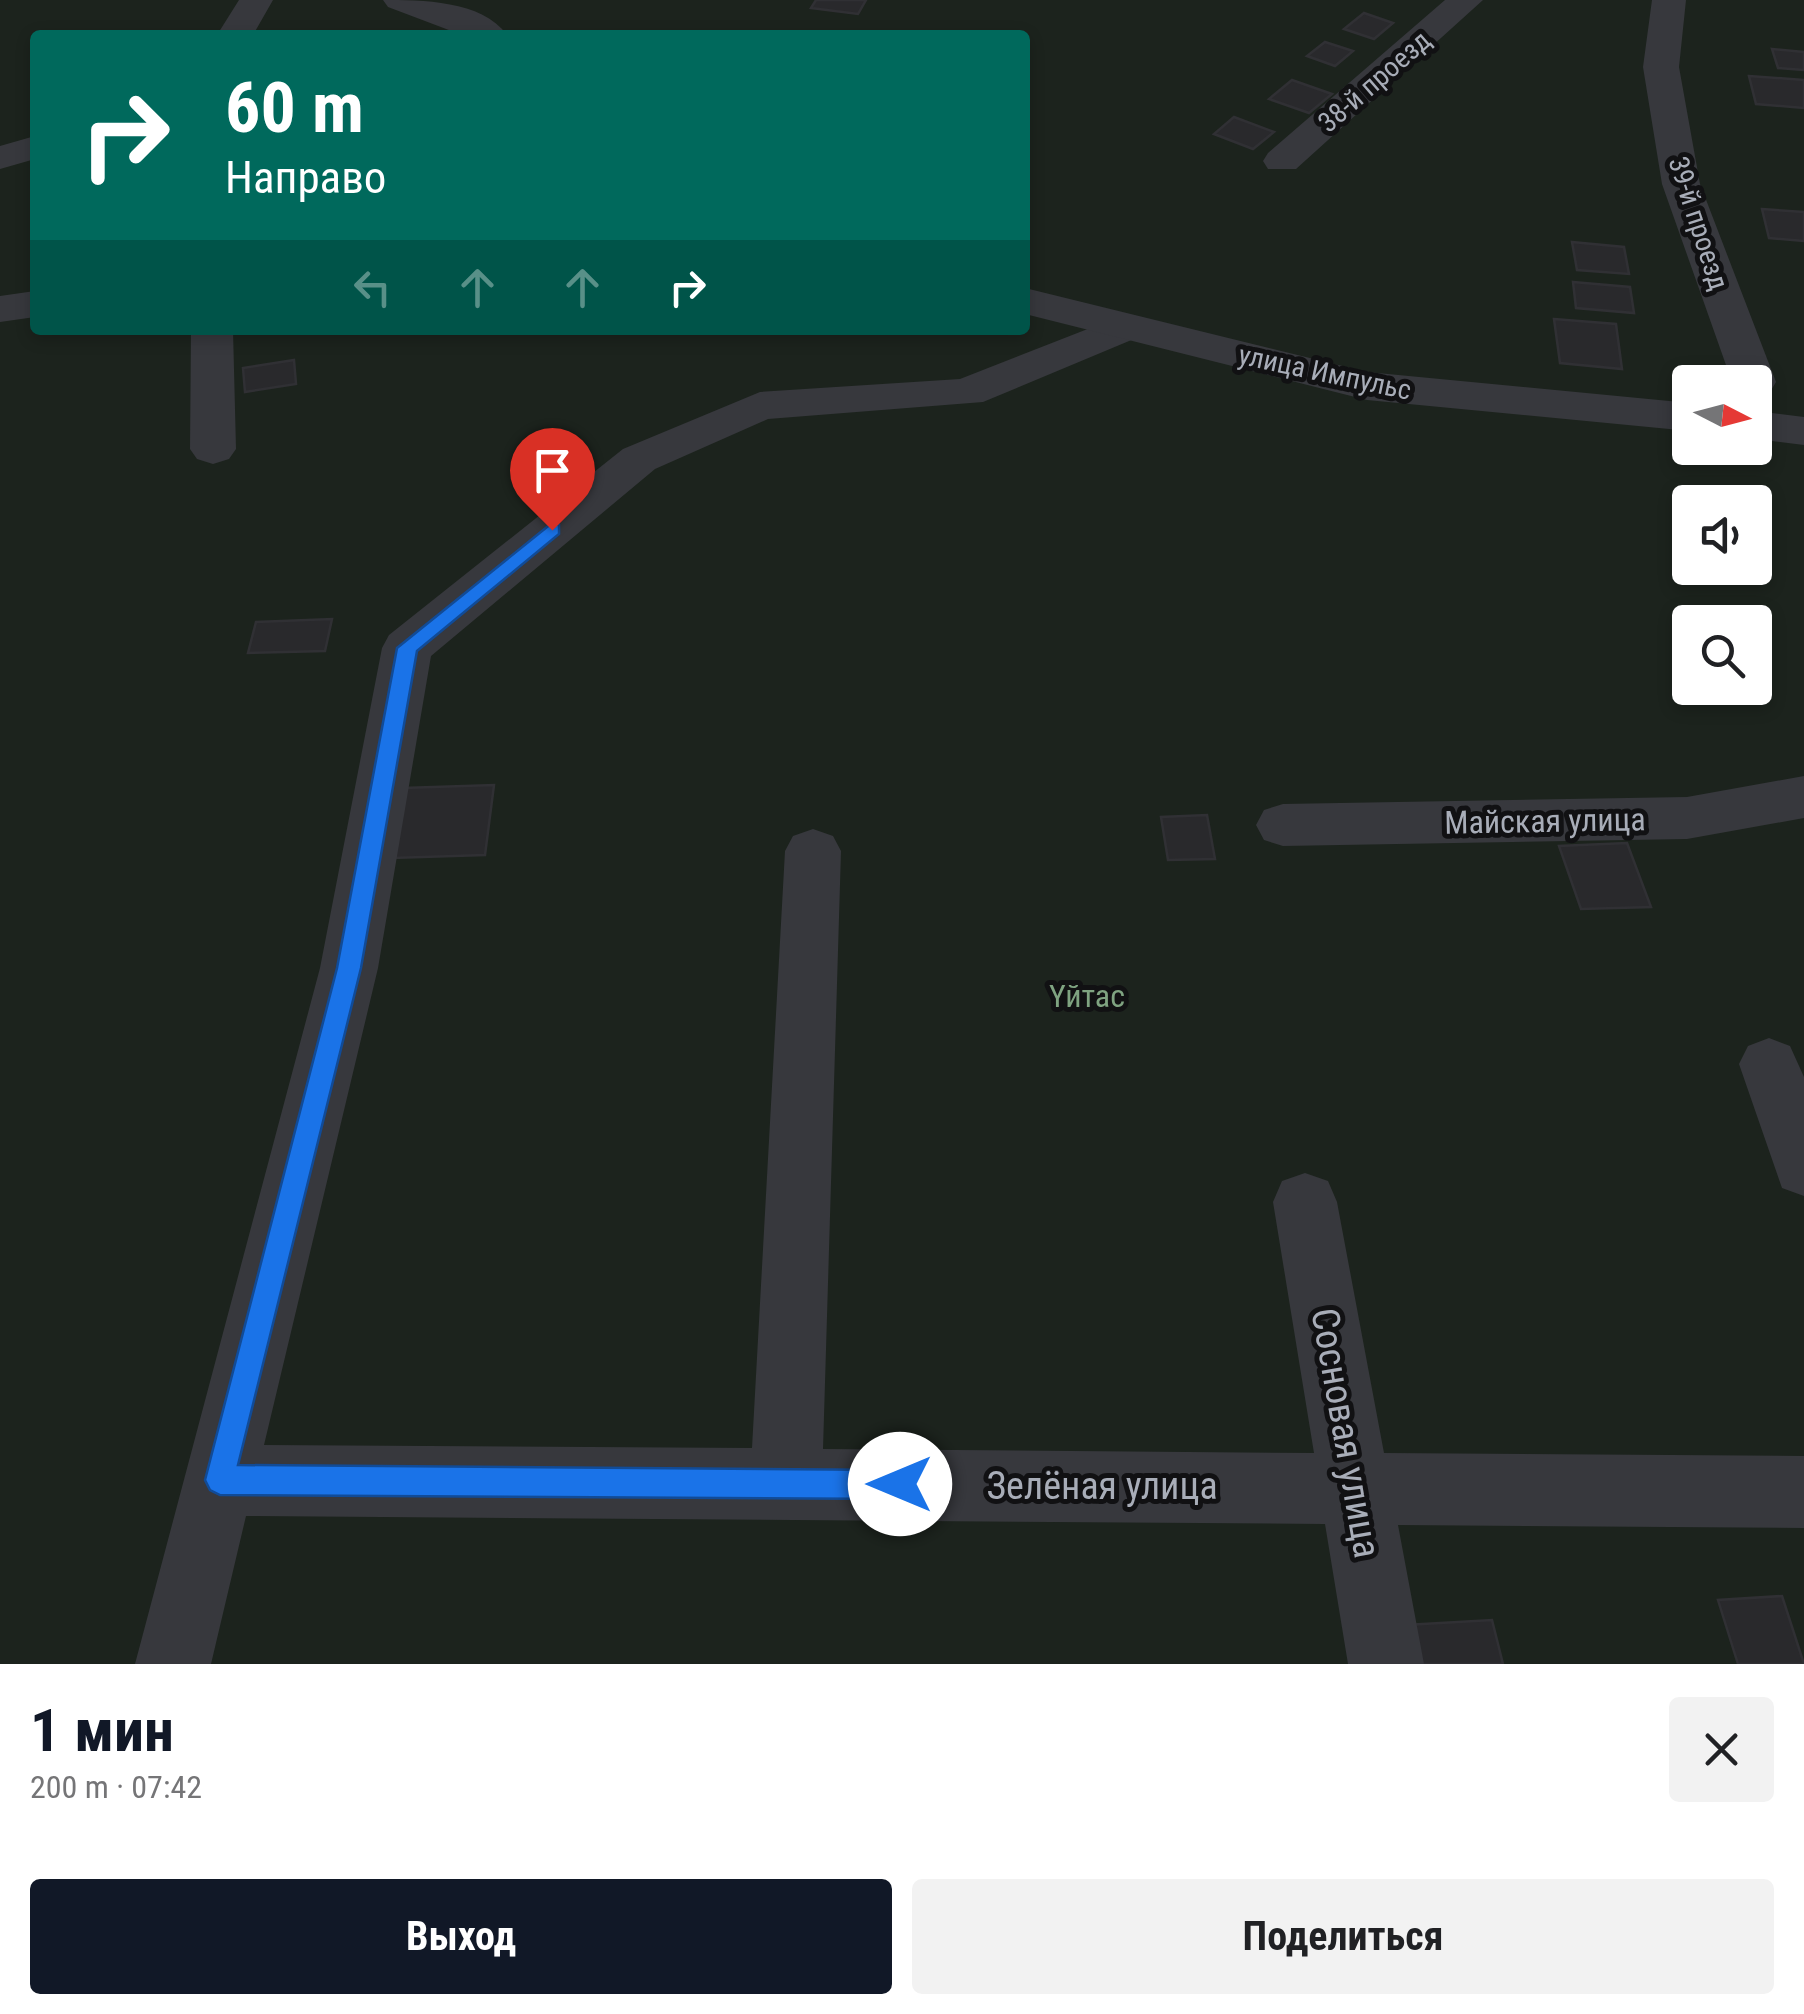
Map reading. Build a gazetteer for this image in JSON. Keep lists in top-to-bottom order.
{
  "streets": {
    "street": [
      "38-й проезд",
      "39-й проезд",
      "улица Импульс",
      "Майская улица",
      "Сосновая улица",
      "Зелёная улица"
    ]
  },
  "crossings": [
    ["Сосновая улица", "Зелёная улица"]
  ],
  "parks": ["Үйтас"],
  "north": "right",
  "page": {
    "turn": ["60 m", "Направо"],
    "heading": ["1 мин", "200 m · 07:42"],
    "buttons": ["Выход", "Поделиться"]
  }
}
